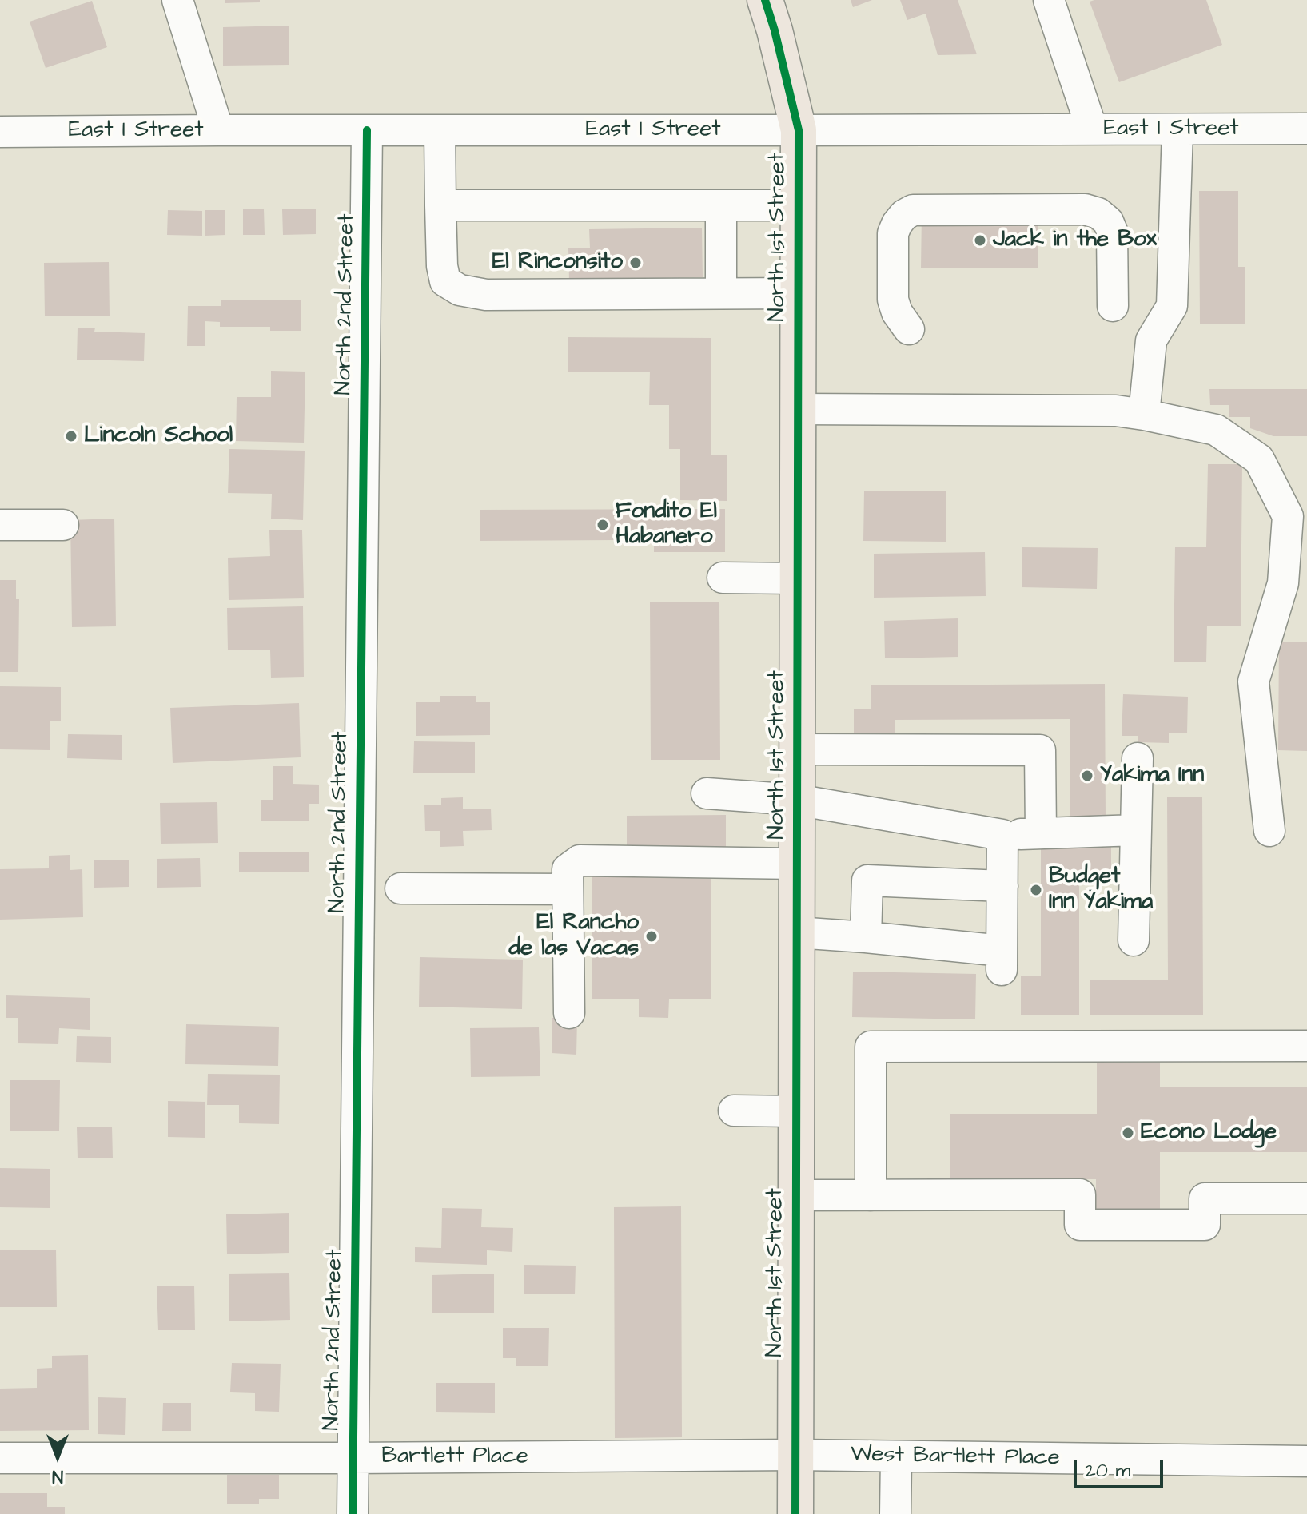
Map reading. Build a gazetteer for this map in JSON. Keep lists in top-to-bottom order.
{
  "streets": {
    "main road": ["North 1st Street"],
    "street": [
      "East I Street",
      "North 2nd Street",
      "Bartlett Place",
      "West Bartlett Place"
    ]
  },
  "crossings": [
    ["East I Street", "North 1st Street"],
    ["East I Street", "North 2nd Street"],
    ["North 1st Street", "Bartlett Place"],
    ["North 1st Street", "West Bartlett Place"],
    ["North 2nd Street", "Bartlett Place"],
    ["Bartlett Place", "West Bartlett Place"]
  ],
  "places": [
    "Jack in the Box",
    "El Rinconsito",
    "Lincoln School",
    "Fondito El Habanero",
    "Yakima Inn",
    "Budget Inn Yakima",
    "El Rancho de las Vacas",
    "Econo Lodge"
  ],
  "scale_bar": "20 m",
  "north": "bottom"
}
